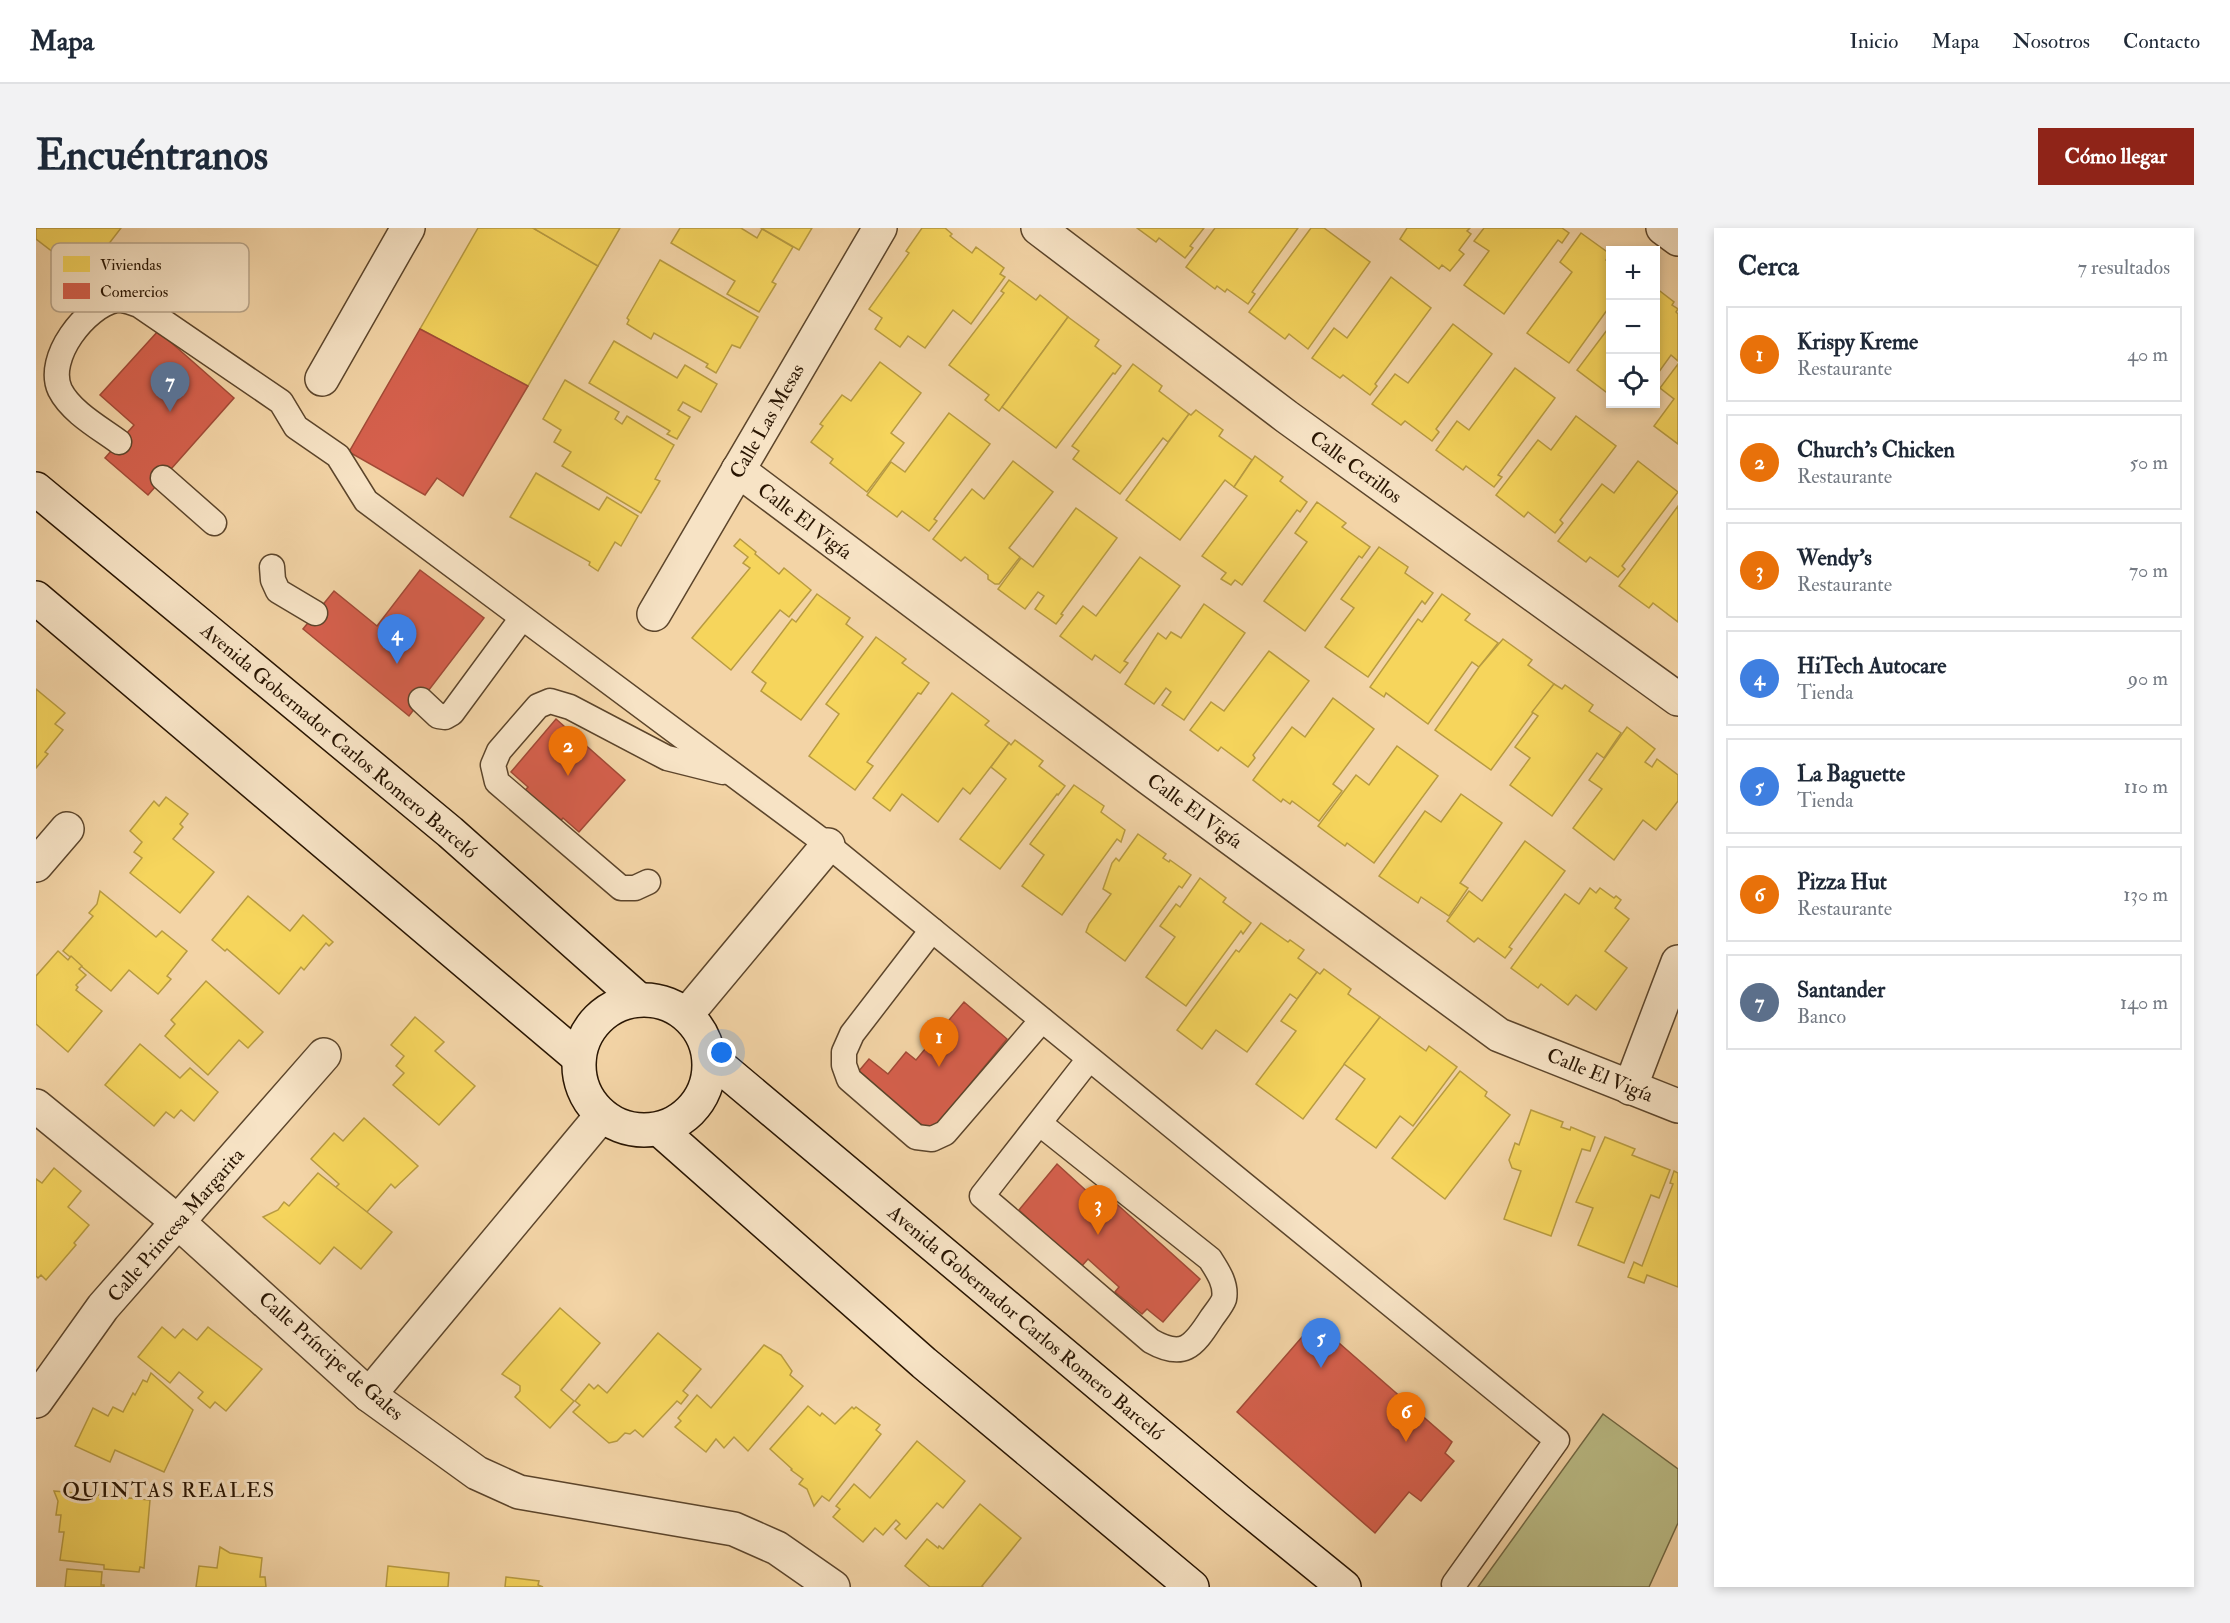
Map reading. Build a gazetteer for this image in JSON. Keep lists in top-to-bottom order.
{
  "streets": {
    "street": [
      "Calle Las Mesas",
      "Calle Cerillos",
      "Calle El Vigía",
      "Avenida Gobernador Carlos Romero Barceló",
      "Calle Princesa Margarita",
      "Calle Príncipe de Gales"
    ]
  },
  "crossings": [
    ["Calle Las Mesas", "Calle El Vigía"],
    ["Calle Princesa Margarita", "Calle Príncipe de Gales"]
  ],
  "districts": ["QUINTAS REALES"],
  "legend": ["Viviendas", "Comercios"],
  "page": {
    "header": "Mapa",
    "nav": [
      "Inicio",
      "Mapa",
      "Nosotros",
      "Contacto"
    ],
    "buttons": "Cómo llegar",
    "title": "Encuéntranos",
    "heading": ["Cerca", "7 resultados"],
    "map_buttons": ["+", "−"],
    "list": [
      {
        "mark": "1",
        "name": "Krispy Kreme",
        "note": "Restaurante",
        "value": "40 m"
      },
      {
        "mark": "2",
        "name": "Church's Chicken",
        "note": "Restaurante",
        "value": "50 m"
      },
      {
        "mark": "3",
        "name": "Wendy's",
        "note": "Restaurante",
        "value": "70 m"
      },
      {
        "mark": "4",
        "name": "HiTech Autocare",
        "note": "Tienda",
        "value": "90 m"
      },
      {
        "mark": "5",
        "name": "La Baguette",
        "note": "Tienda",
        "value": "110 m"
      },
      {
        "mark": "6",
        "name": "Pizza Hut",
        "note": "Restaurante",
        "value": "130 m"
      },
      {
        "mark": "7",
        "name": "Santander",
        "note": "Banco",
        "value": "140 m"
      }
    ],
    "pins": [
      "7",
      "4",
      "2",
      "1",
      "3",
      "5",
      "6"
    ]
  }
}
